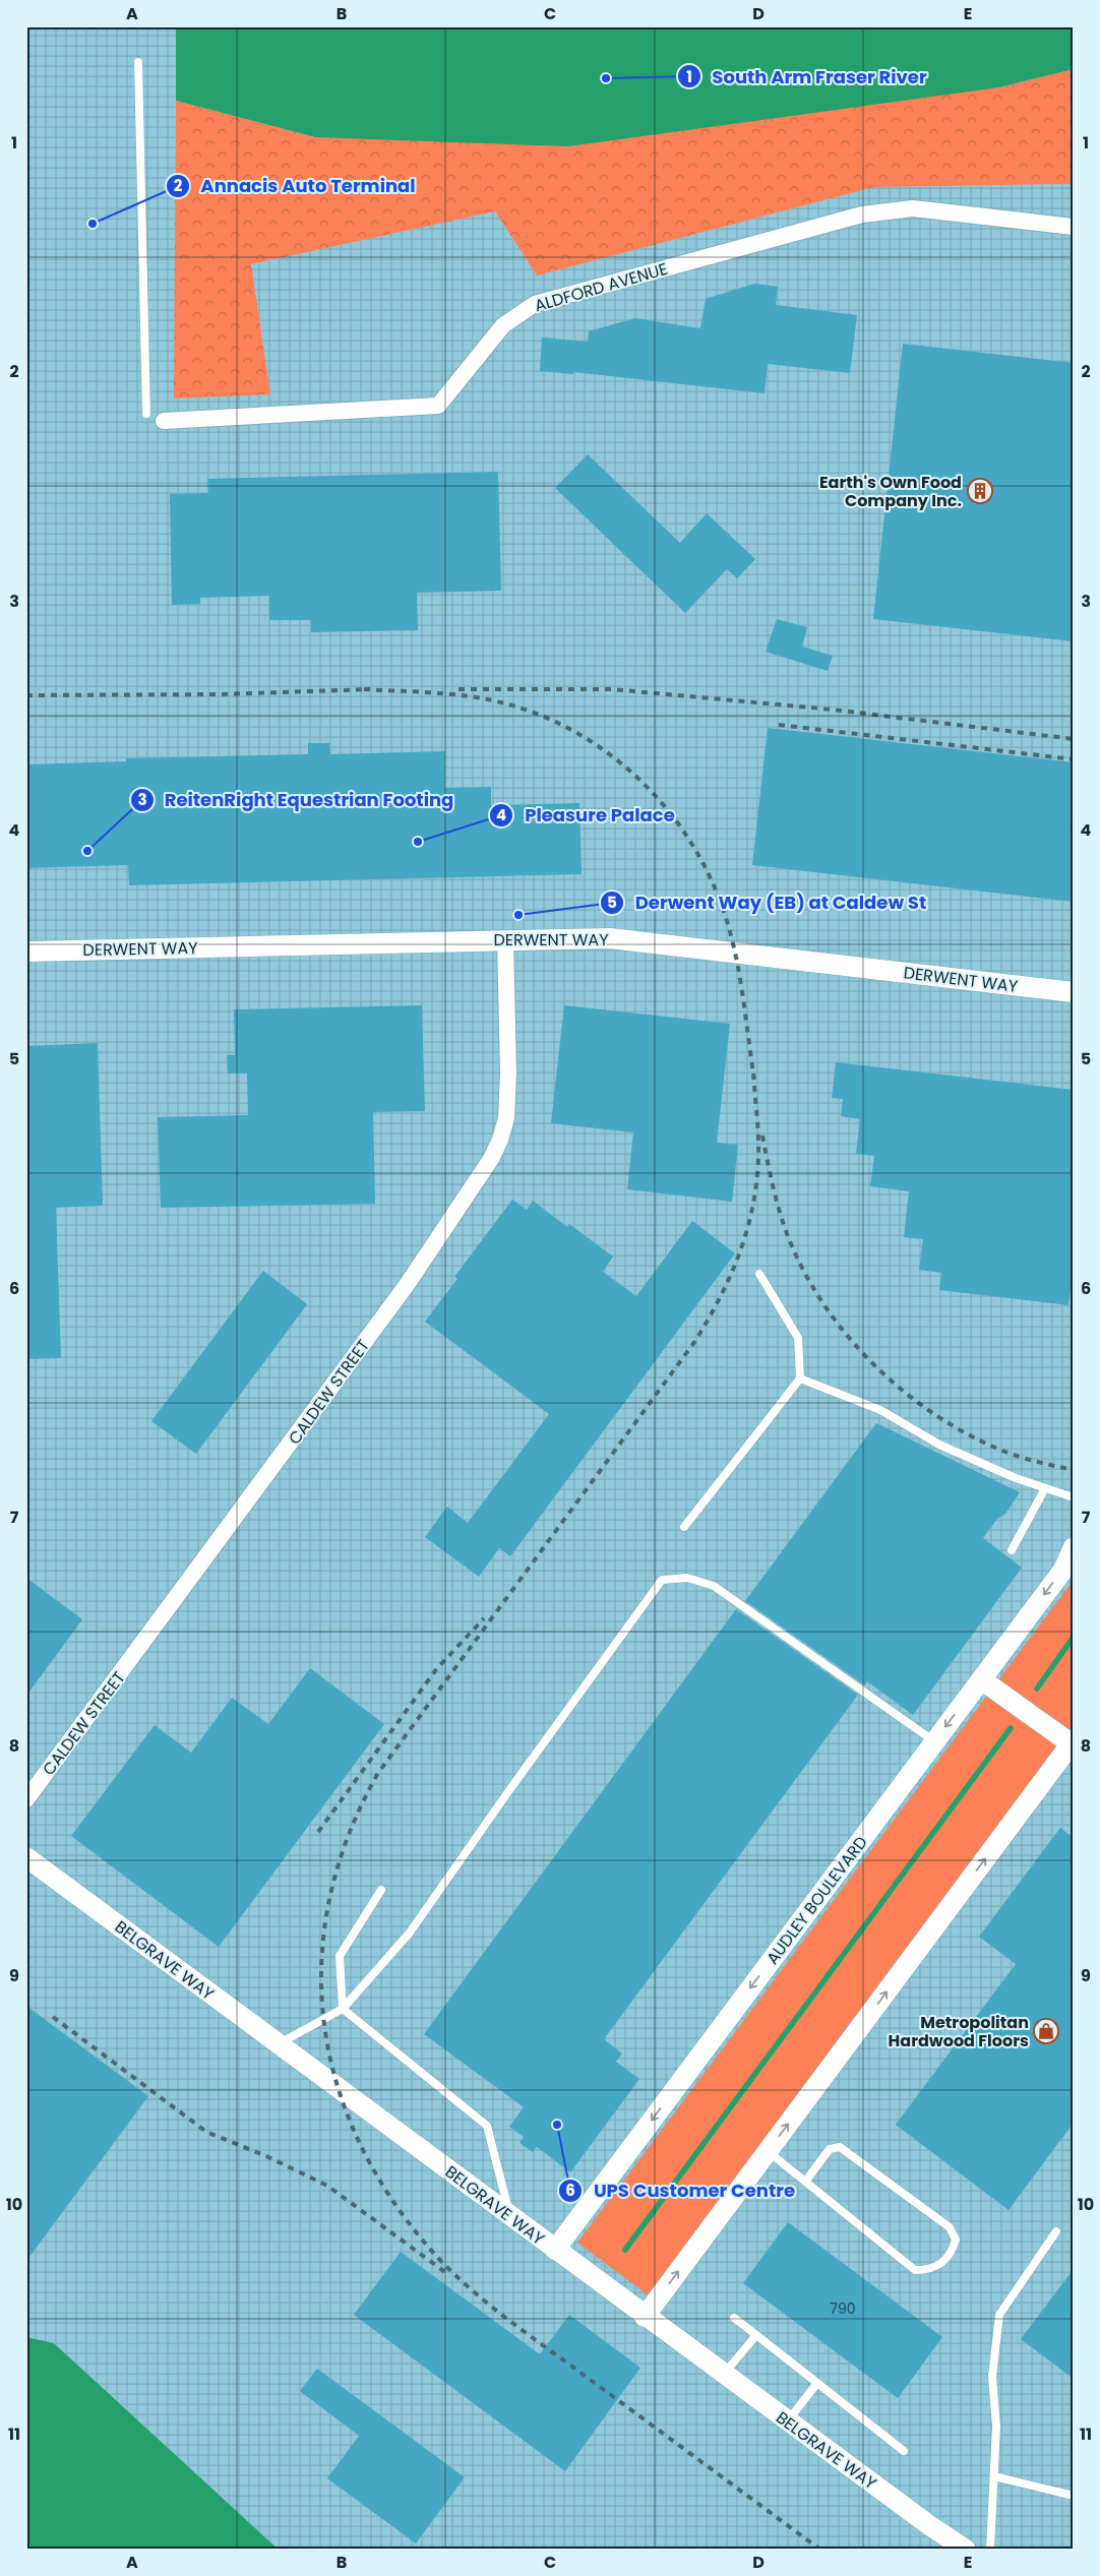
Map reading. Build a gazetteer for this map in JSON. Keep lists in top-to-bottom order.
{
  "streets": {
    "street": [
      "ALDFORD AVENUE",
      "DERWENT WAY",
      "CALDEW STREET",
      "AUDLEY BOULEVARD",
      "BELGRAVE WAY"
    ]
  },
  "crossings": [
    ["DERWENT WAY", "CALDEW STREET"],
    ["AUDLEY BOULEVARD", "BELGRAVE WAY"]
  ],
  "places": {
    "other": [
      "South Arm Fraser River",
      "Annacis Auto Terminal",
      "Pleasure Palace",
      "ReitenRight Equestrian Footing",
      "Derwent Way (EB) at Caldew St",
      "UPS Customer Centre"
    ],
    "building": ["Earth's Own Food Company Inc."],
    "shop": ["Metropolitan Hardwood Floors"]
  },
  "house_numbers": ["790"],
  "grid": {
    "columns": [
      "A",
      "B",
      "C",
      "D",
      "E"
    ],
    "rows": [
      "1",
      "2",
      "3",
      "4",
      "5",
      "6",
      "7",
      "8",
      "9",
      "10",
      "11"
    ]
  }
}
